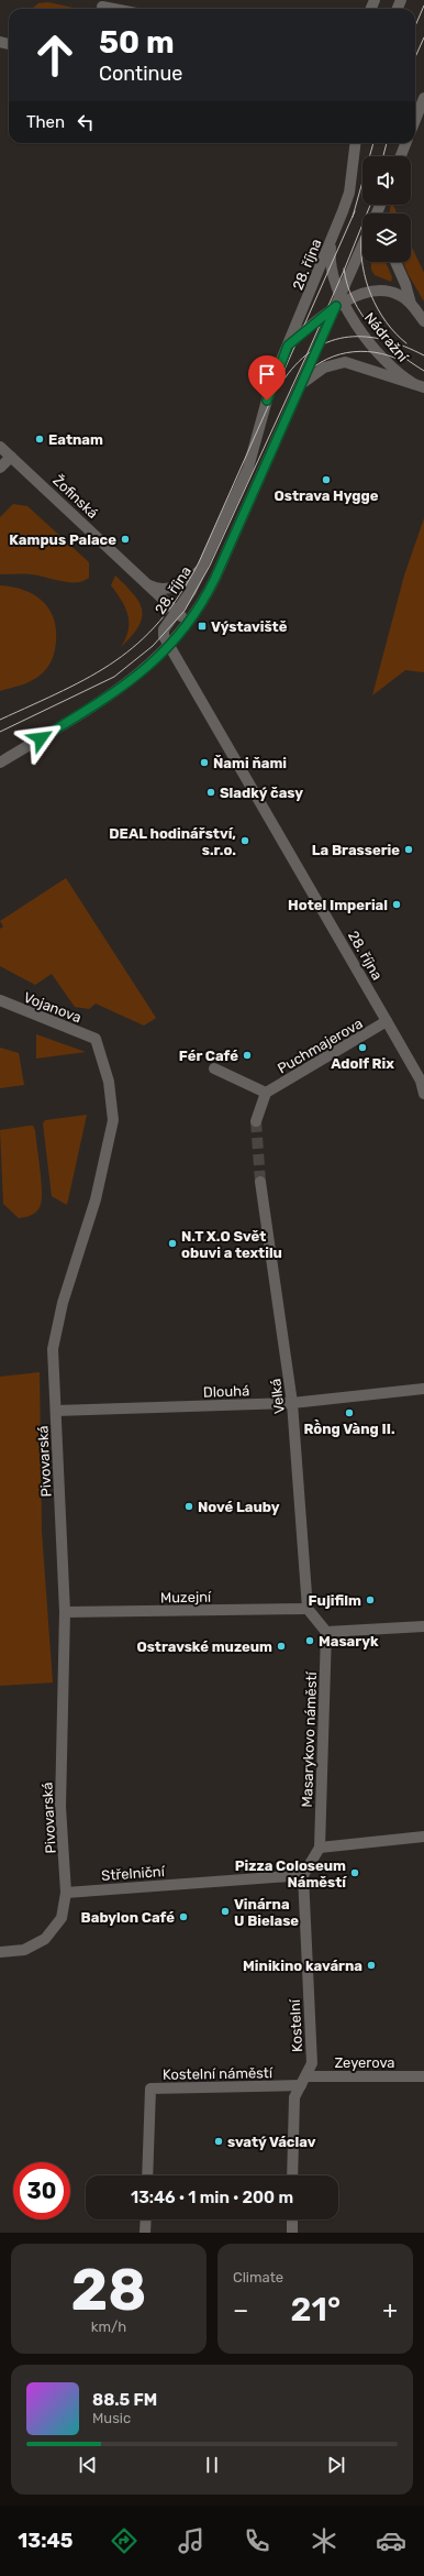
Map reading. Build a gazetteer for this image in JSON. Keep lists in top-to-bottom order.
{
  "streets": {
    "street": [
      "28. října",
      "Nádražní",
      "Žofinská",
      "Vojanova",
      "Puchmajerova",
      "Dlouhá",
      "Velká",
      "Pivovarská",
      "Muzejní",
      "Masarykovo náměstí",
      "Střelniční",
      "Kostelní",
      "Zeyerova",
      "Kostelní náměstí"
    ]
  },
  "crossings": [
    ["28. října", "Nádražní"],
    ["28. října", "Žofinská"],
    ["28. října", "Puchmajerova"],
    ["Vojanova", "Pivovarská"],
    ["Dlouhá", "Velká"],
    ["Dlouhá", "Pivovarská"],
    ["Velká", "Muzejní"],
    ["Pivovarská", "Muzejní"],
    ["Pivovarská", "Střelniční"],
    ["Masarykovo náměstí", "Střelniční"],
    ["Masarykovo náměstí", "Kostelní"],
    ["Střelniční", "Kostelní"],
    ["Kostelní", "Zeyerova"],
    ["Kostelní", "Kostelní náměstí"],
    ["Zeyerova", "Kostelní náměstí"]
  ],
  "places": {
    "other": [
      "Eatnam",
      "Ostrava Hygge",
      "Kampus Palace",
      "Ňami ňami",
      "Sladký časy",
      "DEAL hodinářství, s.r.o.",
      "La Brasserie",
      "Hotel Imperial",
      "Adolf Rix",
      "Fér Café",
      "N.T X.O Svět obuvi a textilu",
      "Rồng Vàng II.",
      "Nové Lauby",
      "Fujifilm",
      "Masaryk",
      "Ostravské muzeum",
      "Pizza Coloseum Náměstí",
      "Vinárna U Bielase",
      "Babylon Café",
      "Minikino kavárna",
      "svatý Václav"
    ],
    "transit": ["Výstaviště"]
  },
  "page": {
    "turn": ["50 m", "Continue"],
    "then": "Then",
    "limit": "30",
    "trip": "13:46 · 1 min · 200 m",
    "tile": [
      ["28", "km/h"],
      "Climate"
    ],
    "heat": ["−", "21°", "+"],
    "song": ["88.5 FM", "Music"],
    "tabs": "13:45"
  }
}
